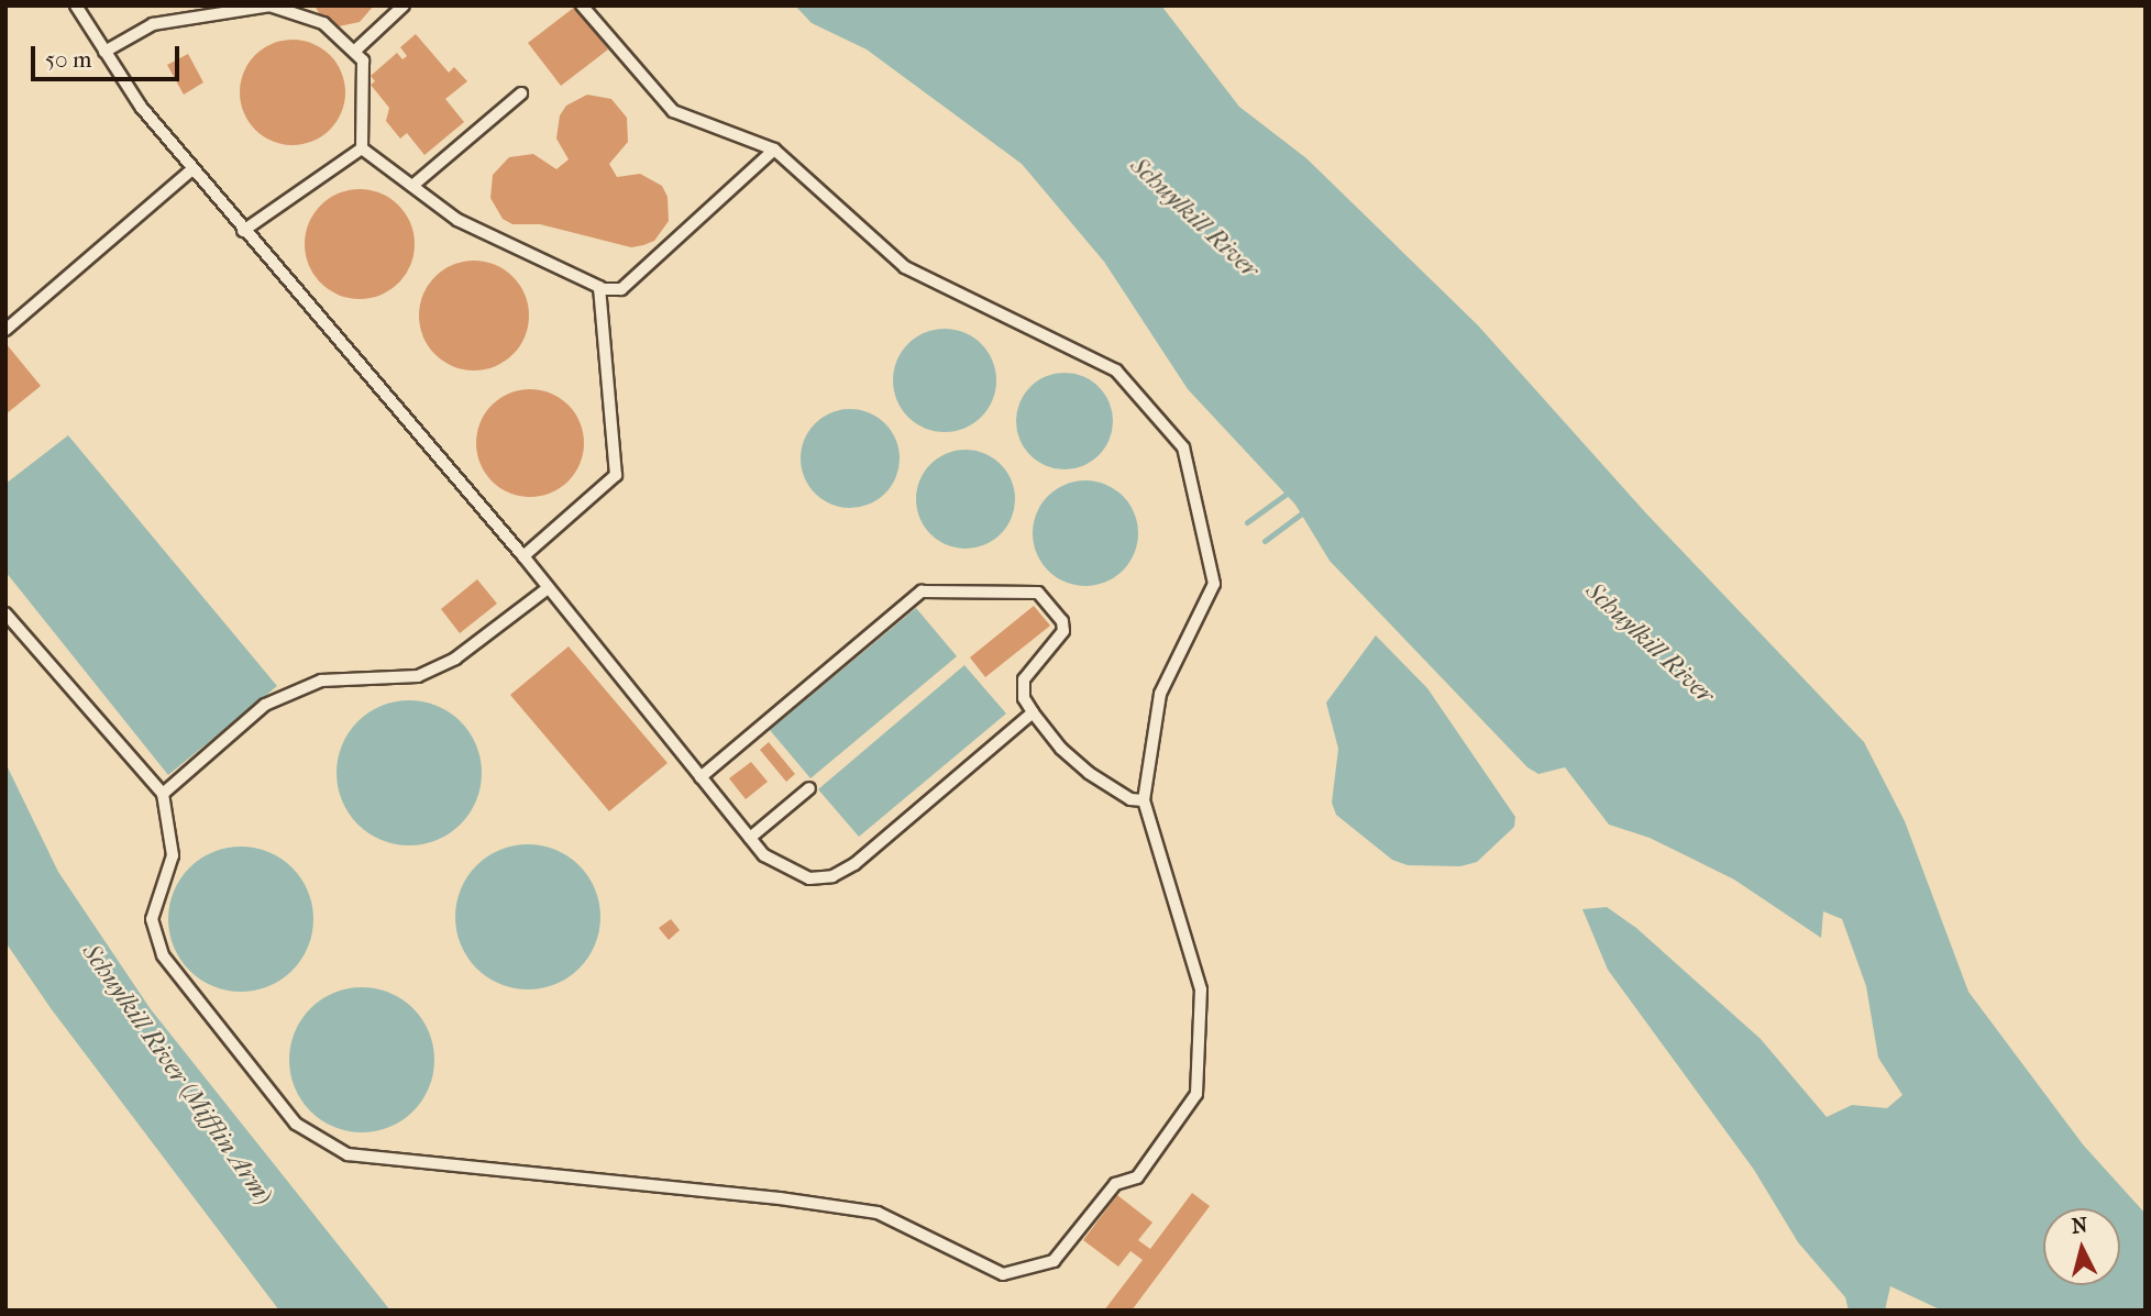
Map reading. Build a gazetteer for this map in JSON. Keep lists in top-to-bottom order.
{
  "water": ["Schuylkill River", "Schuylkill River (Mifflin Arm)"],
  "scale_bar": "50 m",
  "north": "top"
}
